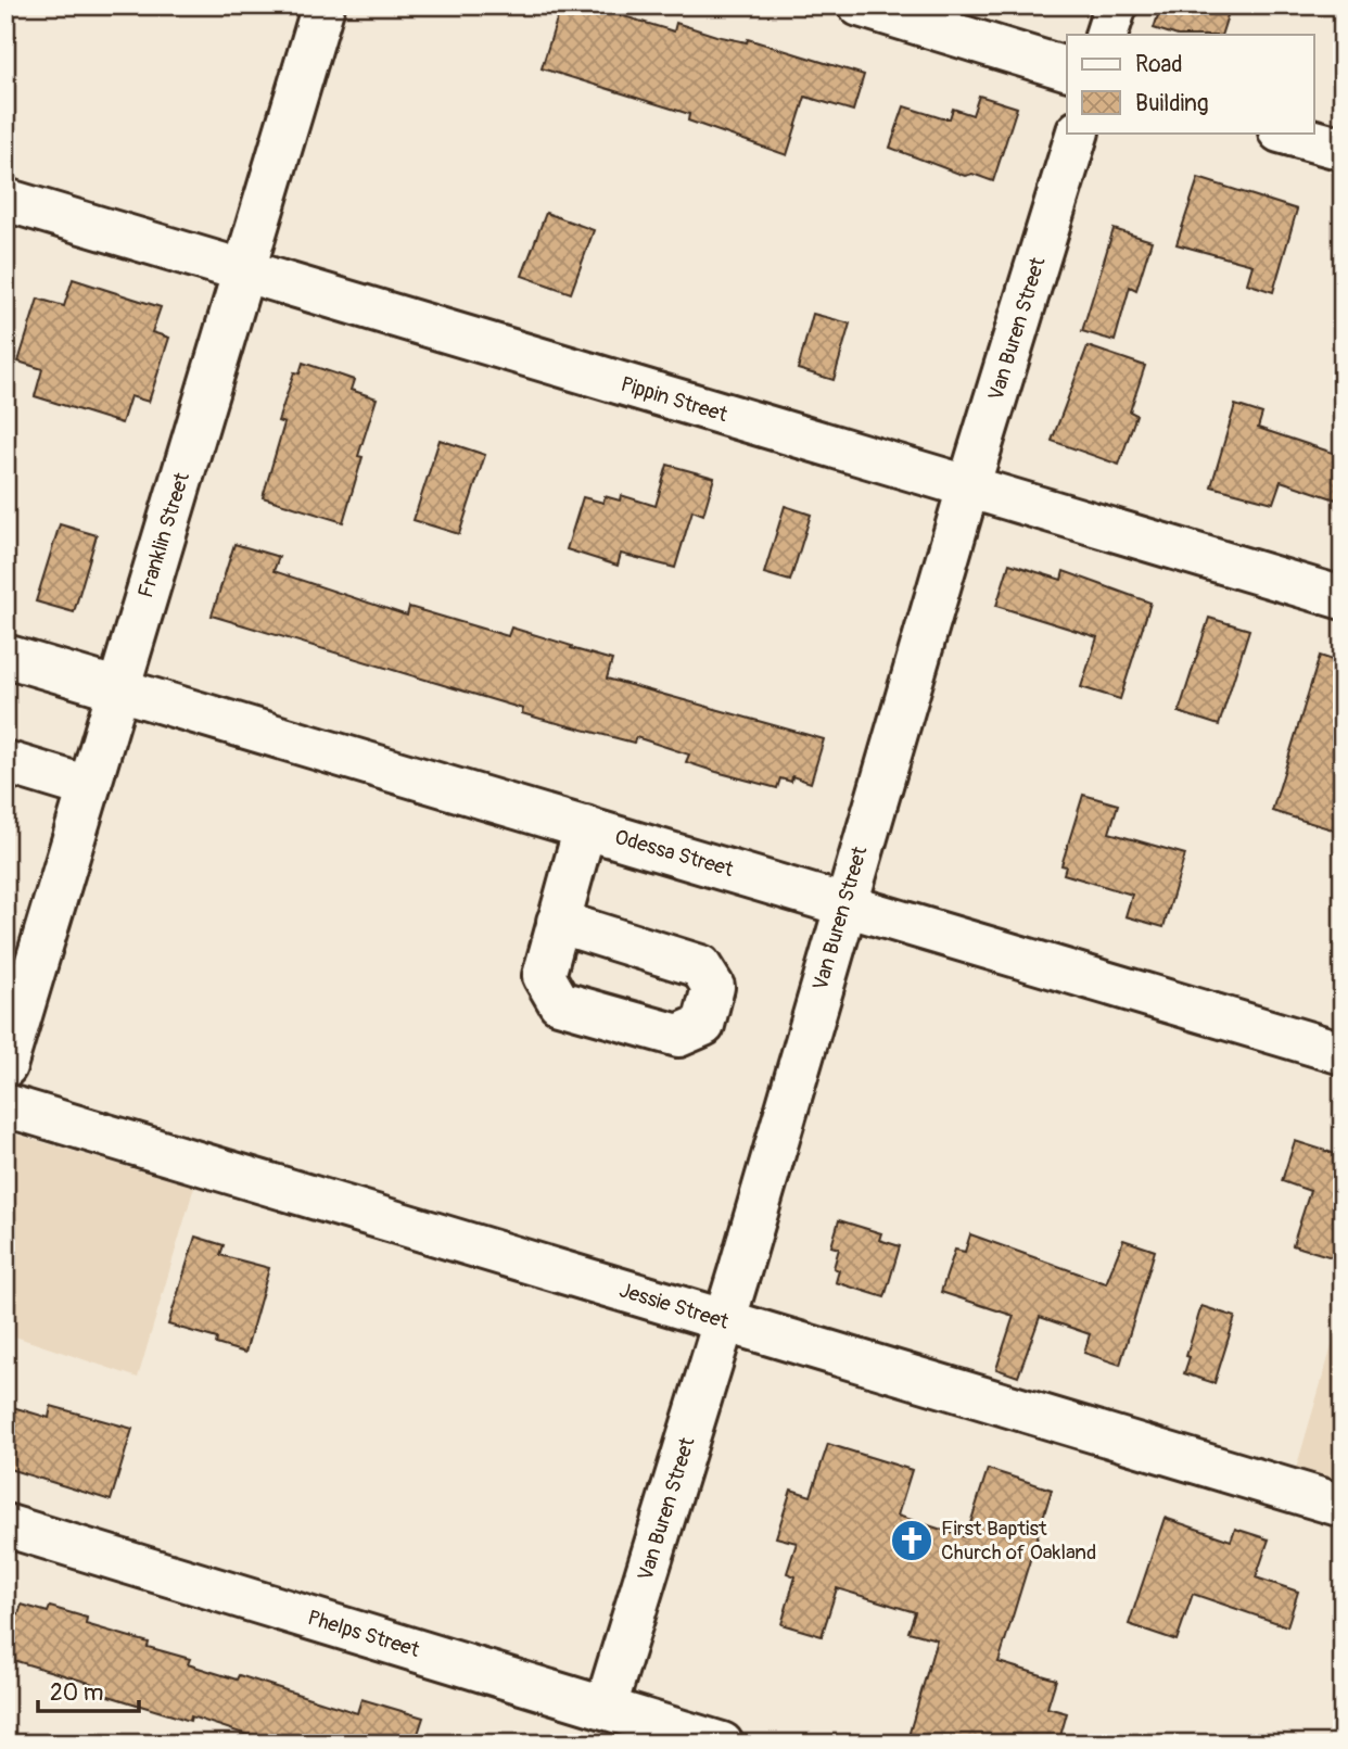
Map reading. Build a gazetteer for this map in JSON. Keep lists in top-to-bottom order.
{
  "streets": {
    "street": [
      "Van Buren Street",
      "Pippin Street",
      "Franklin Street",
      "Odessa Street",
      "Jessie Street",
      "Phelps Street"
    ]
  },
  "crossings": [
    ["Van Buren Street", "Pippin Street"],
    ["Van Buren Street", "Odessa Street"],
    ["Van Buren Street", "Jessie Street"],
    ["Van Buren Street", "Phelps Street"],
    ["Pippin Street", "Franklin Street"],
    ["Franklin Street", "Odessa Street"]
  ],
  "places": {
    "church": ["First Baptist Church of Oakland"]
  },
  "legend": ["Road", "Building"],
  "scale_bar": "20 m"
}
